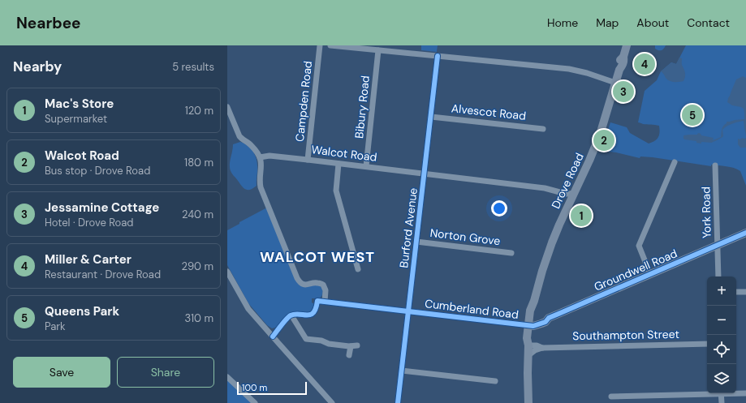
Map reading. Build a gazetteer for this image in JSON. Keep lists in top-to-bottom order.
{
  "streets": {
    "main road": ["Drove Road", "Groundwell Road"],
    "street": [
      "Campden Road",
      "Bibury Road",
      "Alvescot Road",
      "Walcot Road",
      "York Road",
      "Burford Avenue",
      "Norton Grove",
      "Cumberland Road",
      "Southampton Street"
    ]
  },
  "crossings": [
    ["Campden Road", "Walcot Road"],
    ["Bibury Road", "Walcot Road"],
    ["Alvescot Road", "Burford Avenue"],
    ["Walcot Road", "Drove Road"],
    ["Walcot Road", "Burford Avenue"],
    ["Drove Road", "Groundwell Road"],
    ["Drove Road", "Cumberland Road"],
    ["Drove Road", "Southampton Street"],
    ["York Road", "Groundwell Road"],
    ["Burford Avenue", "Norton Grove"],
    ["Burford Avenue", "Cumberland Road"],
    ["Groundwell Road", "Cumberland Road"]
  ],
  "districts": ["WALCOT WEST"],
  "scale_bar": "100 m",
  "page": {
    "header": "Nearbee",
    "nav": [
      "Home",
      "Map",
      "About",
      "Contact"
    ],
    "heading": ["Nearby", "5 results"],
    "pins": [
      "4",
      "3",
      "5",
      "2",
      "1"
    ],
    "list": [
      {
        "mark": "1",
        "name": "Mac's Store",
        "note": "Supermarket",
        "value": "120 m"
      },
      {
        "mark": "2",
        "name": "Walcot Road",
        "note": "Bus stop · Drove Road",
        "value": "180 m"
      },
      {
        "mark": "3",
        "name": "Jessamine Cottage",
        "note": "Hotel · Drove Road",
        "value": "240 m"
      },
      {
        "mark": "4",
        "name": "Miller & Carter",
        "note": "Restaurant · Drove Road",
        "value": "290 m"
      },
      {
        "mark": "5",
        "name": "Queens Park",
        "note": "Park",
        "value": "310 m"
      }
    ],
    "map_buttons": ["+", "−"],
    "buttons": ["Save", "Share"],
    "scale": "100 m"
  }
}
